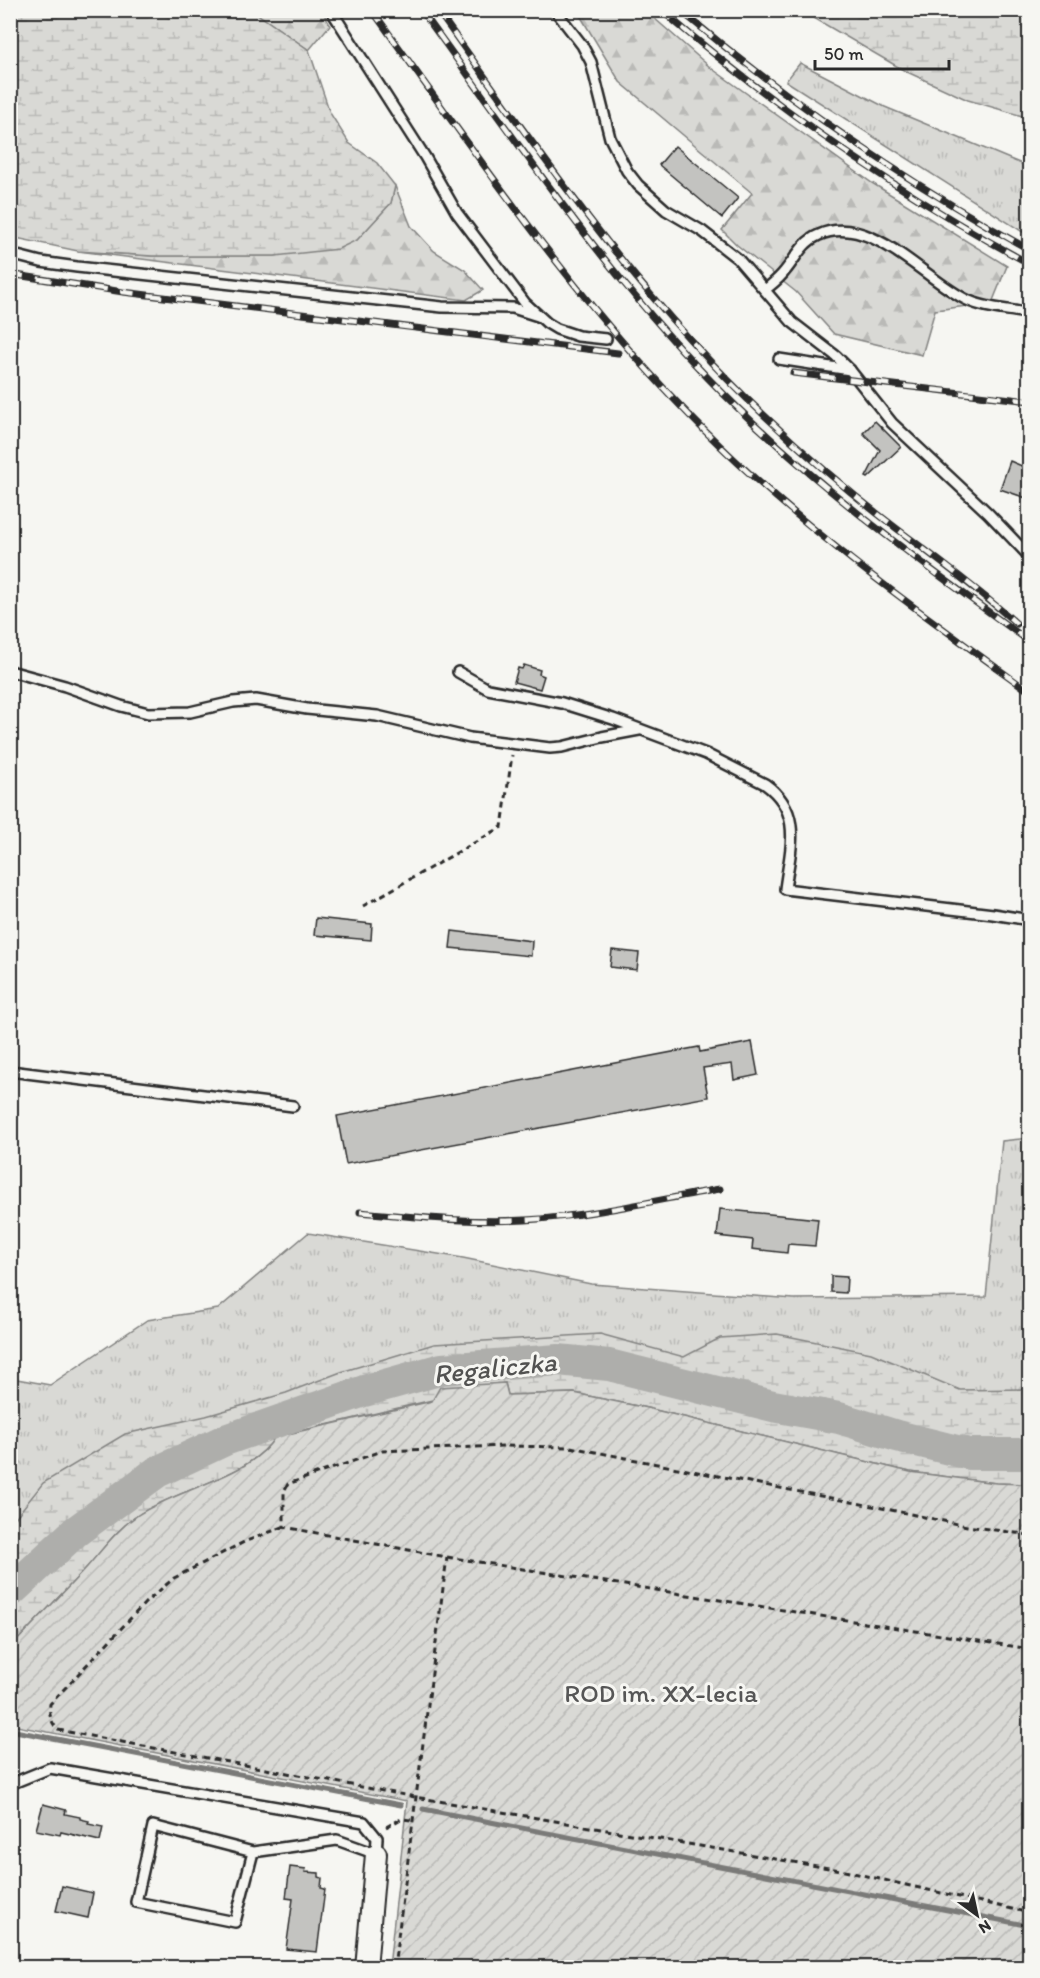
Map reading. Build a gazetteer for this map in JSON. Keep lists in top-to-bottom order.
{
  "water": ["Regaliczka"],
  "parks": ["ROD im. XX-lecia"],
  "scale_bar": "50 m",
  "north": "bottom right"
}
